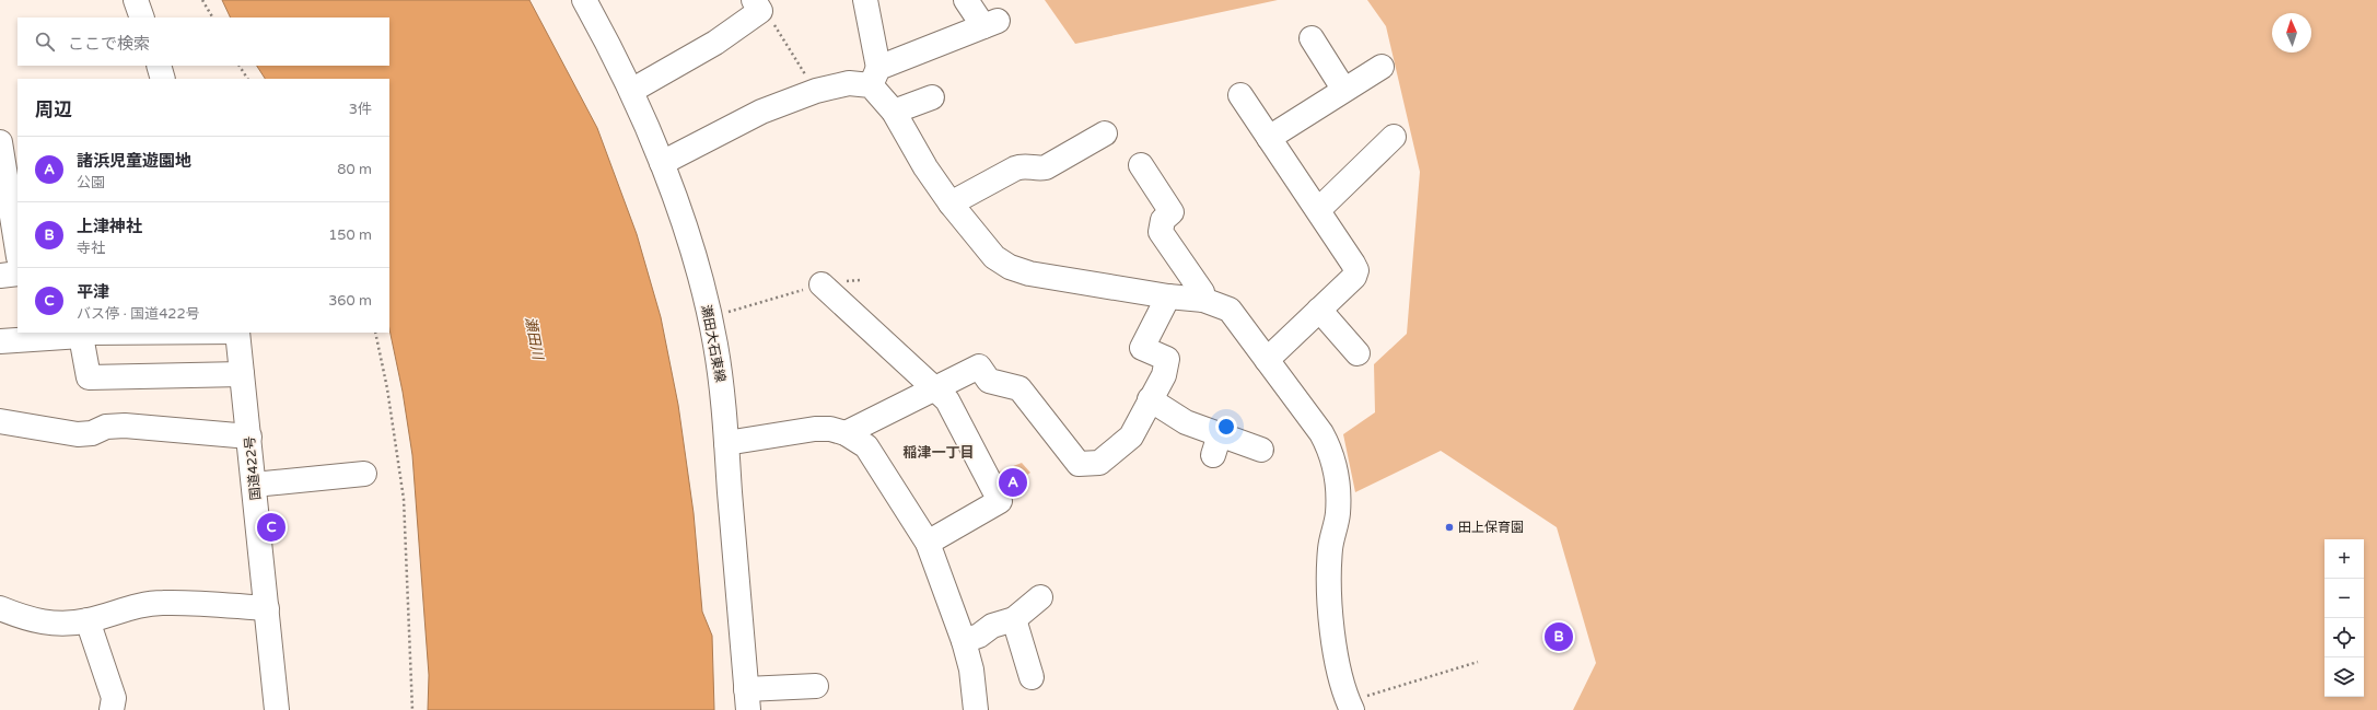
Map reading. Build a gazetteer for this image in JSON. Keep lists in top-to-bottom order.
{
  "streets": {
    "main road": ["瀬田大石東線", "国道422号"]
  },
  "districts": ["稲津一丁目"],
  "water": ["瀬田川"],
  "places": ["田上保育園"],
  "north": "top",
  "page": {
    "search": "ここで検索",
    "heading": ["周辺", "3件"],
    "list": [
      {
        "mark": "A",
        "name": "諸浜児童遊園地",
        "note": "公園",
        "value": "80 m"
      },
      {
        "mark": "B",
        "name": "上津神社",
        "note": "寺社",
        "value": "150 m"
      },
      {
        "mark": "C",
        "name": "平津",
        "note": "バス停 · 国道422号",
        "value": "360 m"
      }
    ],
    "pins": ["A", "C", "B"],
    "map_buttons": ["+", "−"]
  }
}
